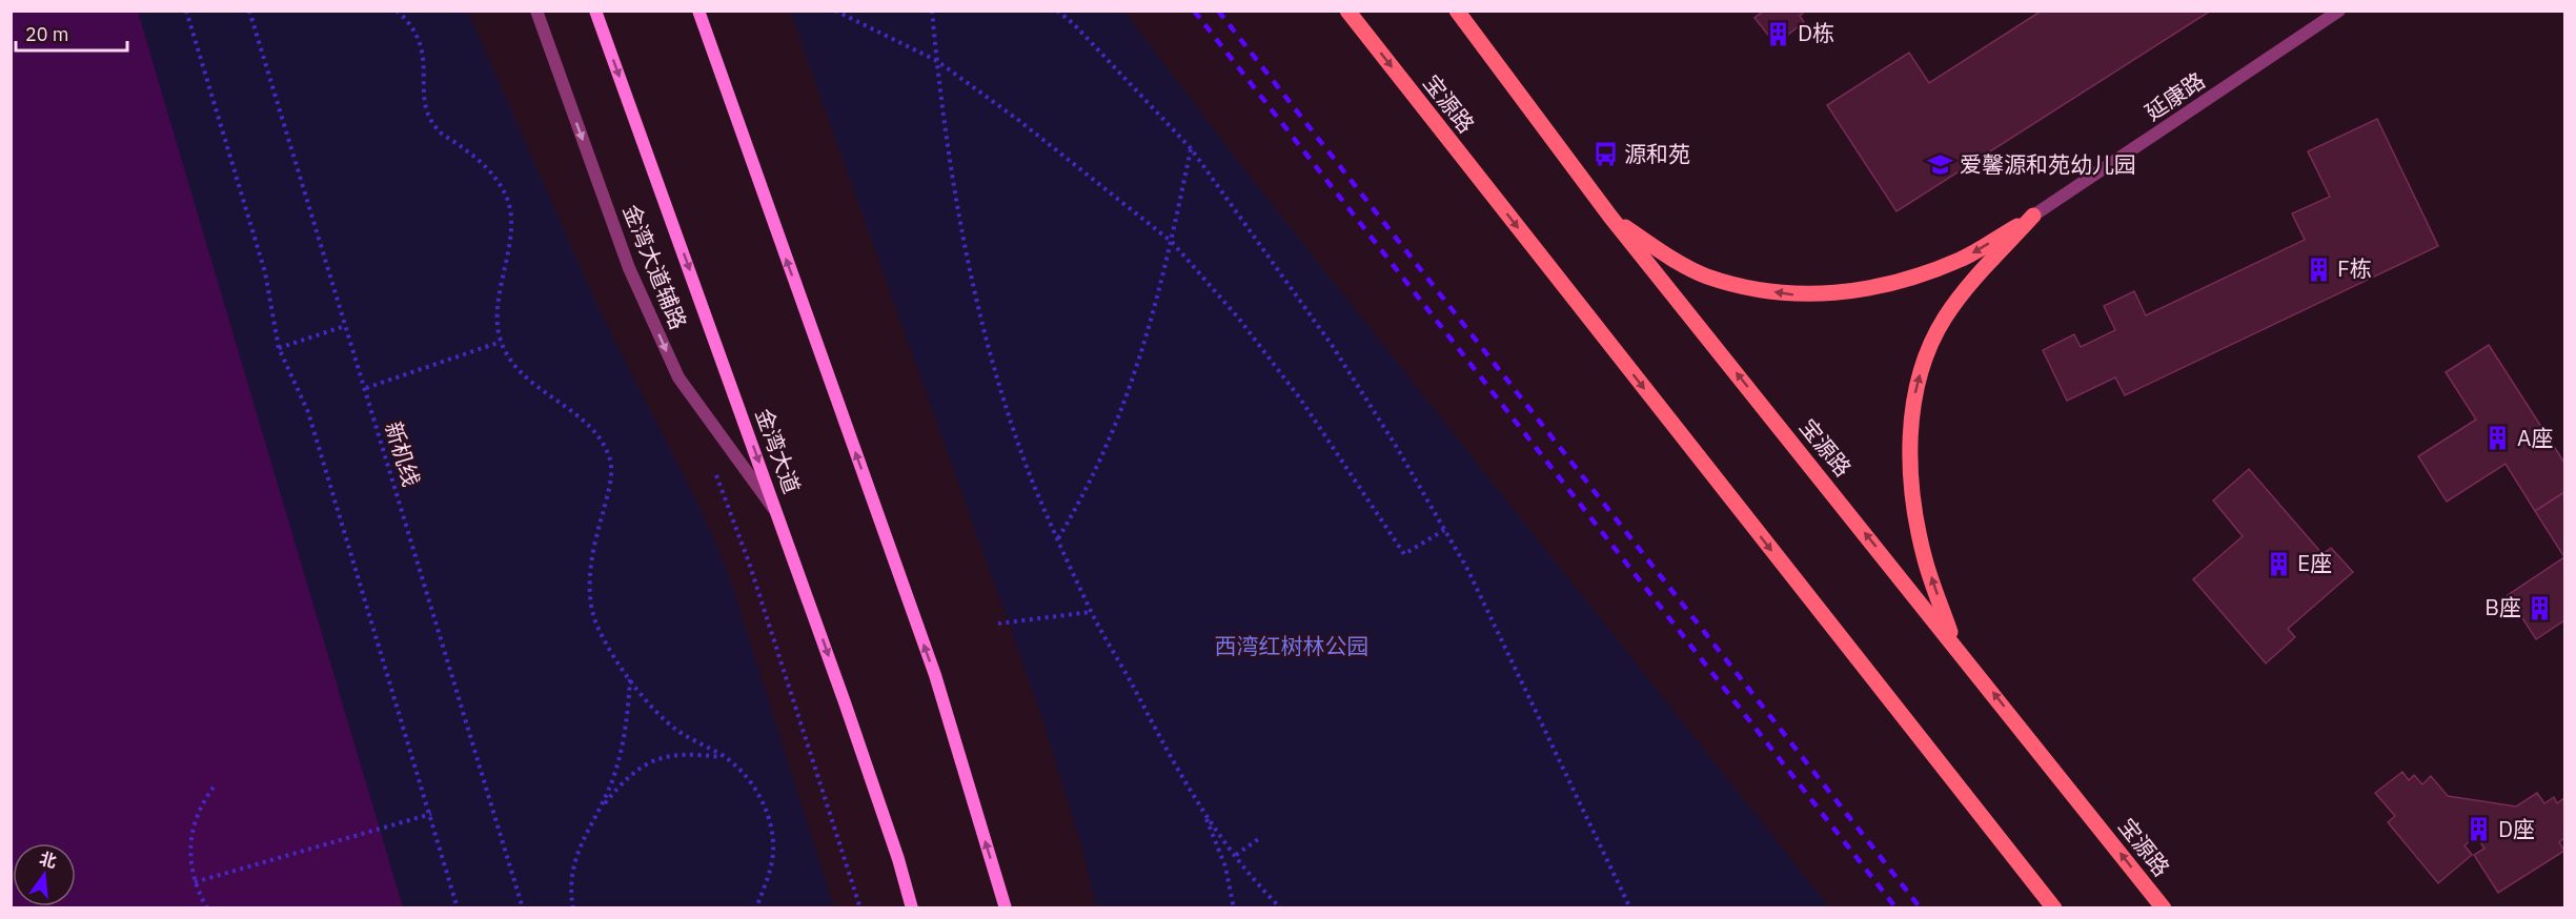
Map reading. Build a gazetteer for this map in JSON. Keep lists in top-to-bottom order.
{
  "streets": {
    "main road": ["宝源路", "金湾大道"],
    "street": ["延康路", "金湾大道辅路"],
    "path": ["新机线"]
  },
  "crossings": [
    ["金湾大道辅路", "金湾大道"]
  ],
  "one_way": ["金湾大道辅路"],
  "parks": ["西湾红树林公园"],
  "places": {
    "building": [
      "D栋",
      "F栋",
      "A座",
      "E座",
      "B座",
      "D座"
    ],
    "bus stop": ["源和苑"],
    "school or university": ["爱馨源和苑幼儿园"]
  },
  "scale_bar": "20 m",
  "north": "top"
}
